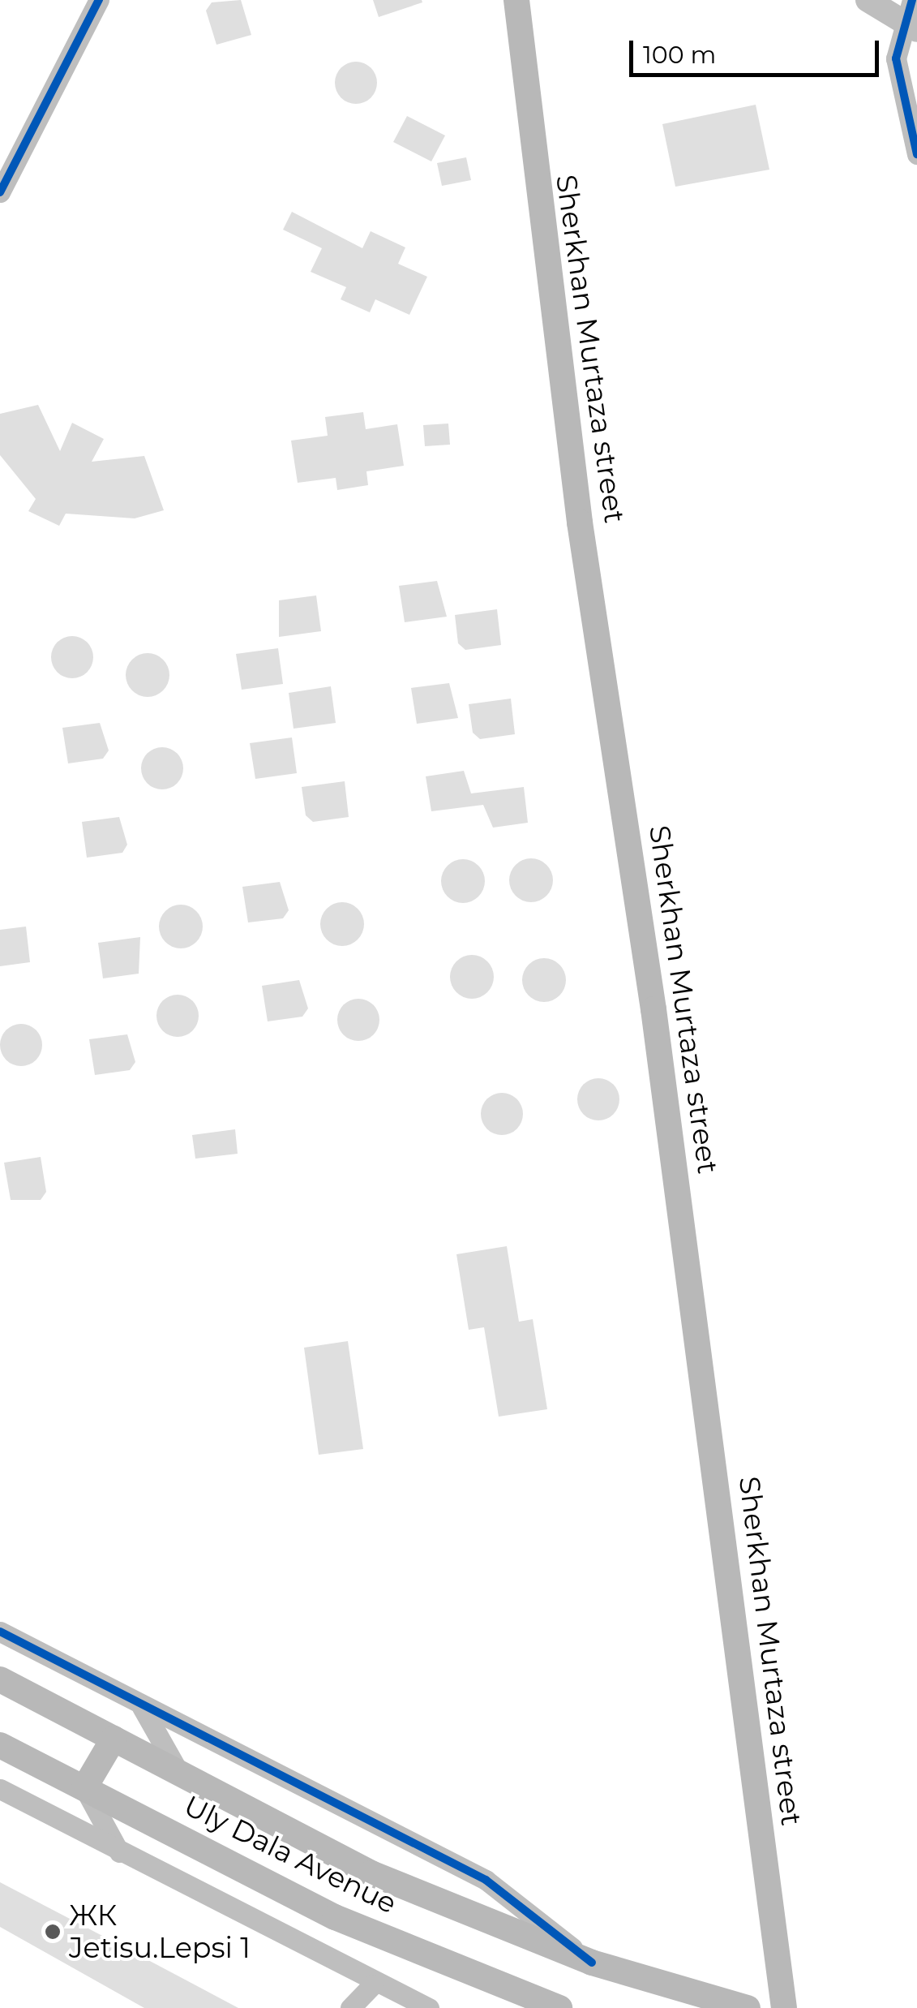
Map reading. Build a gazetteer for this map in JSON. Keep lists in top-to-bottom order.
{
  "streets": {
    "main road": ["Sherkhan Murtaza street", "Uly Dala Avenue"]
  },
  "places": ["ЖК Jetisu.Lepsi 1"],
  "scale_bar": "100 m"
}
